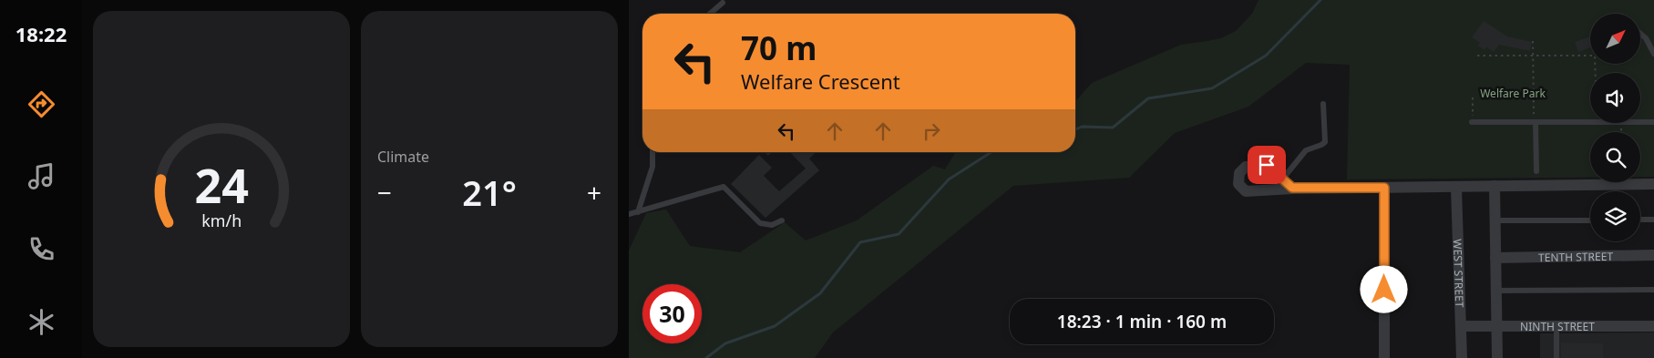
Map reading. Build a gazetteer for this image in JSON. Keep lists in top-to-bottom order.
{
  "streets": {
    "street": ["TENTH STREET", "WEST STREET", "NINTH STREET"]
  },
  "crossings": [
    ["WEST STREET", "NINTH STREET"]
  ],
  "parks": ["Welfare Park"],
  "north": "top right",
  "page": {
    "tabs": "18:22",
    "tile": "Climate",
    "turn": ["70 m", "Welfare Crescent"],
    "heat": ["−", "21°", "+"],
    "limit": "30",
    "trip": "18:23 · 1 min · 160 m",
    "gauge": ["24", "km/h"]
  }
}
